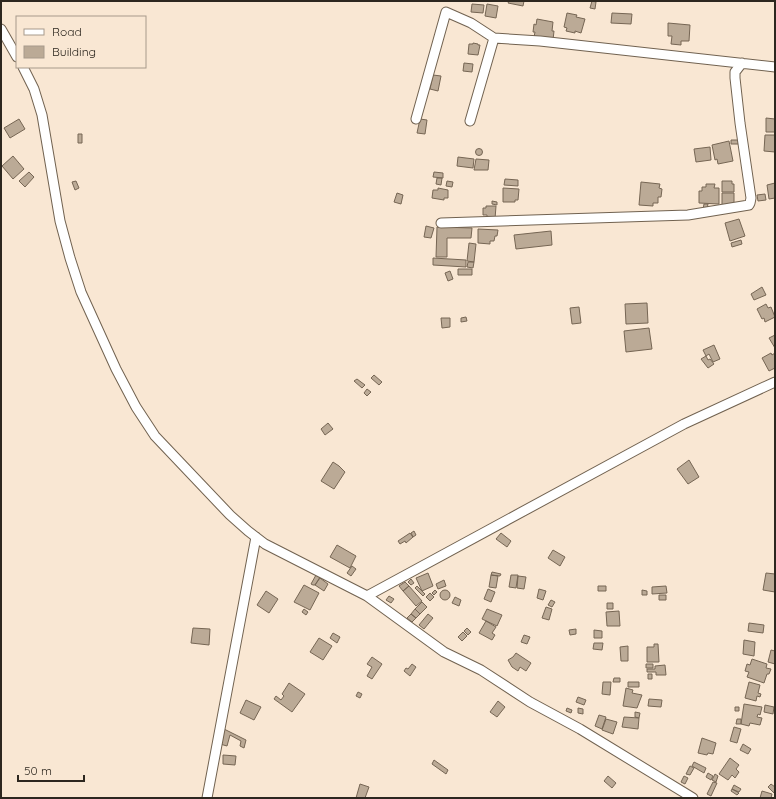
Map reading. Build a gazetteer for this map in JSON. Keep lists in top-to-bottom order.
{
  "legend": ["Road", "Building"],
  "scale_bar": "50 m"
}
